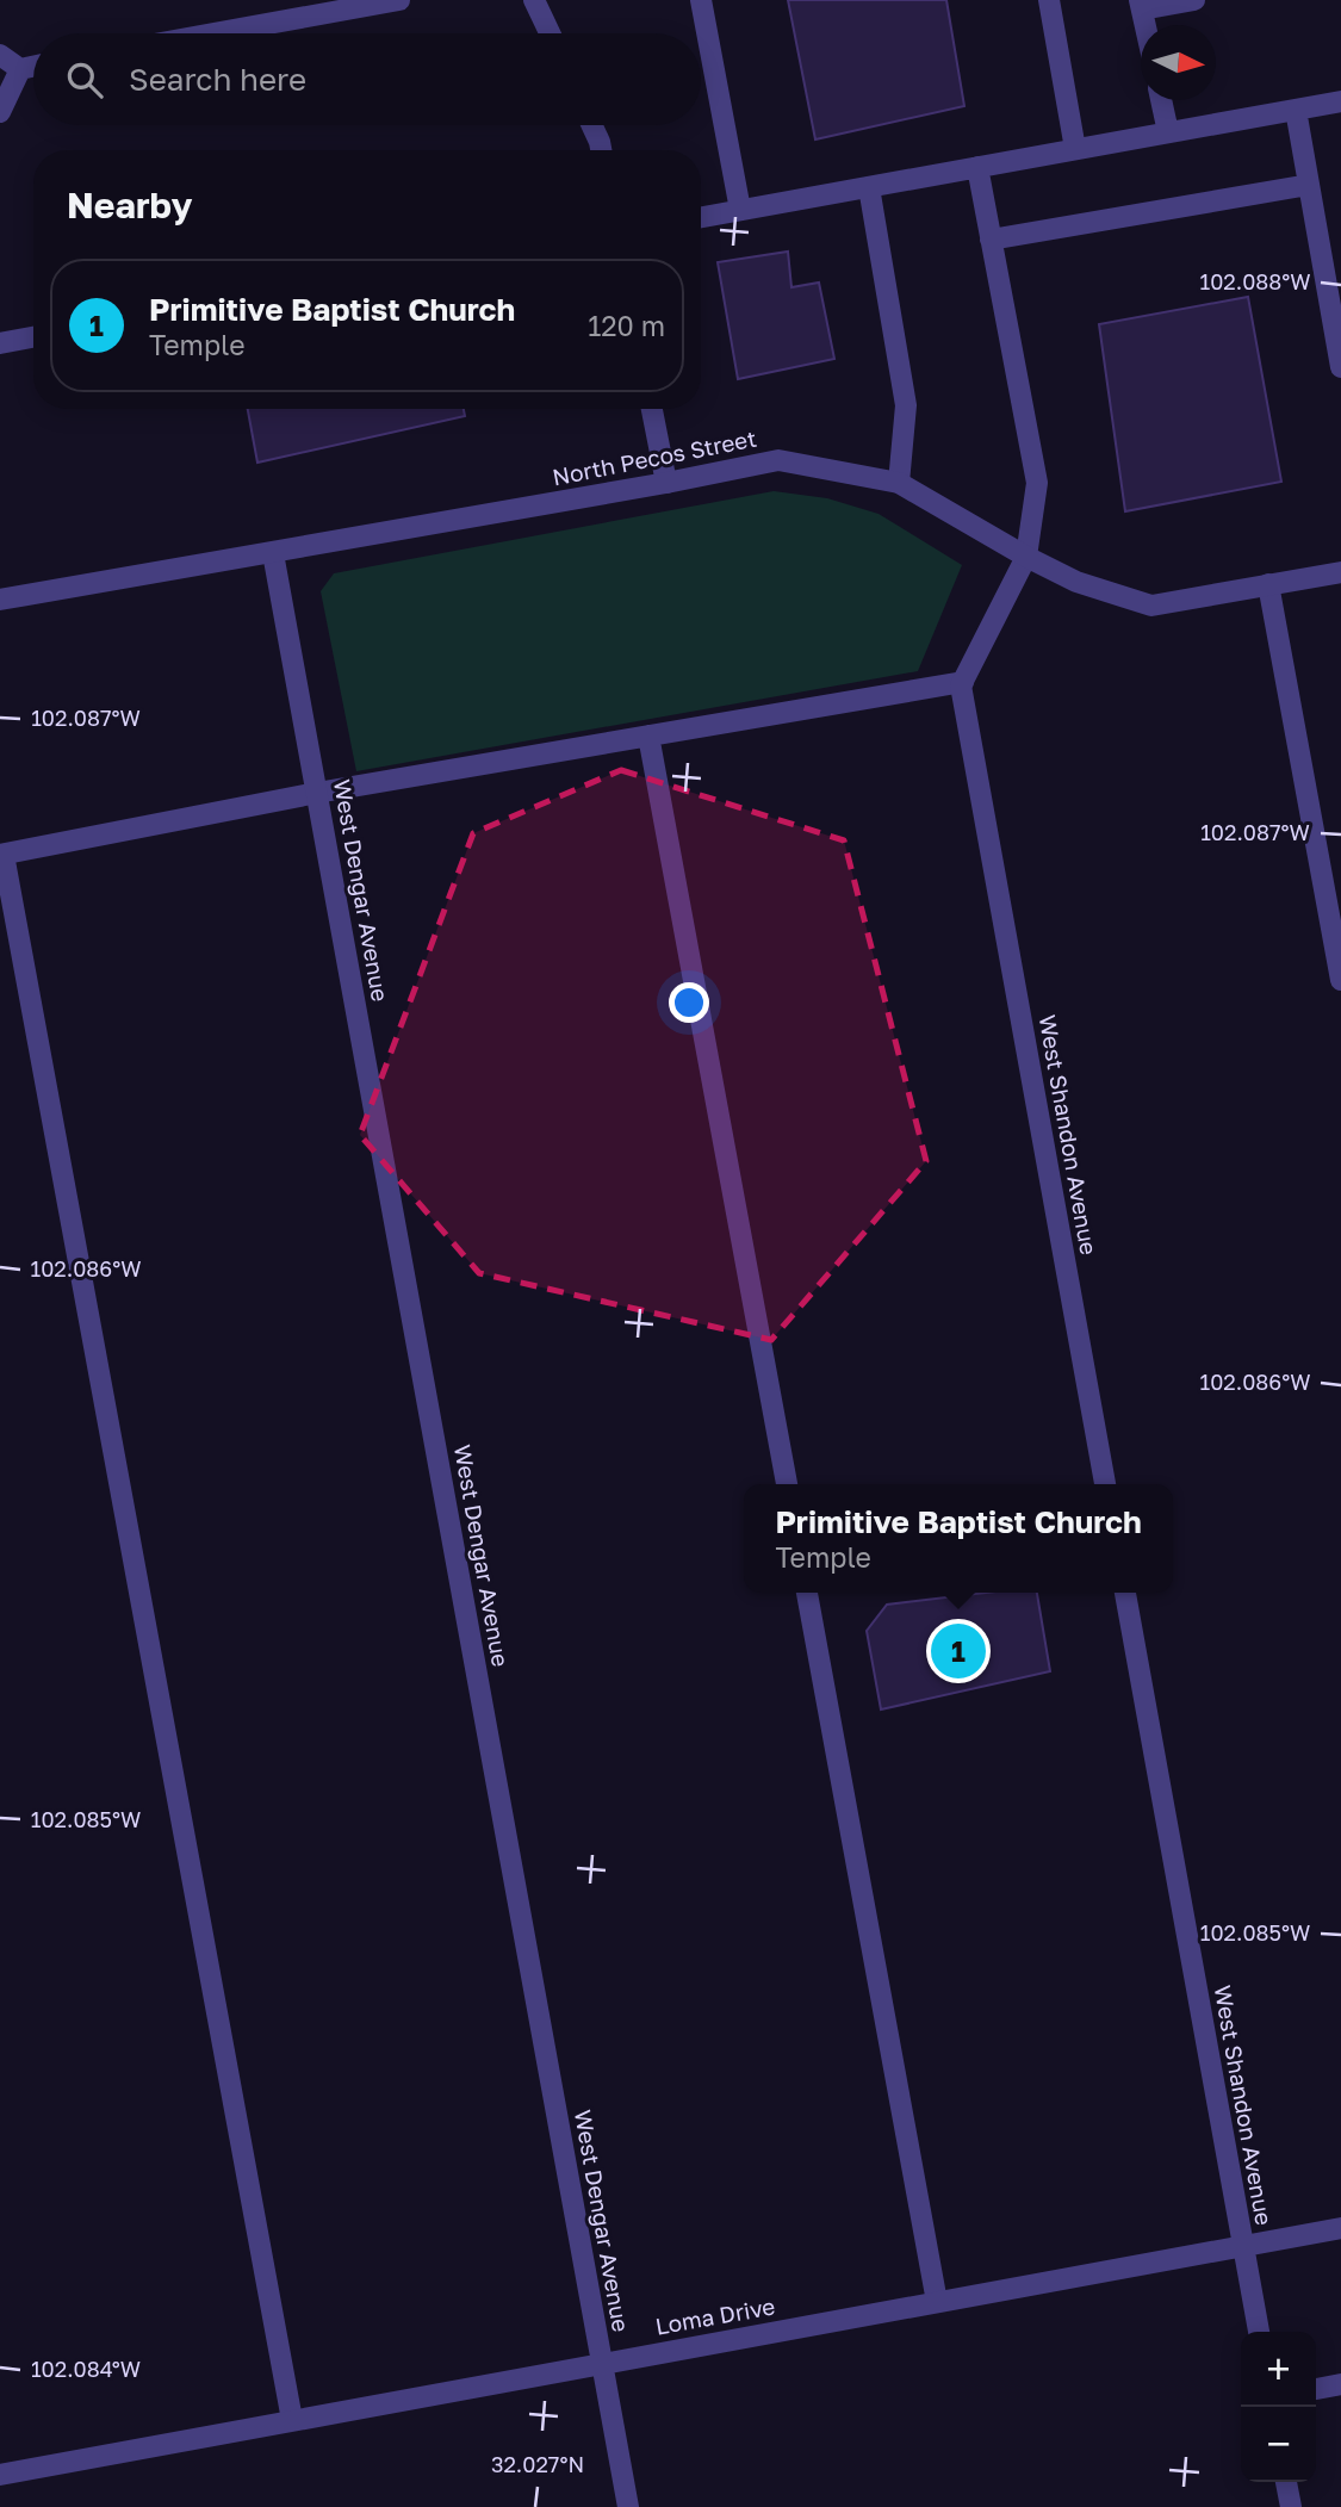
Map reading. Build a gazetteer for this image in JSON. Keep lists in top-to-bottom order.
{
  "streets": {
    "street": [
      "North Pecos Street",
      "West Dengar Avenue",
      "West Shandon Avenue",
      "Loma Drive"
    ]
  },
  "crossings": [
    ["North Pecos Street", "West Dengar Avenue"],
    ["West Dengar Avenue", "Loma Drive"],
    ["West Shandon Avenue", "Loma Drive"]
  ],
  "north": "right",
  "page": {
    "search": "Search here",
    "heading": "Nearby",
    "list": [
      {
        "mark": "1",
        "name": "Primitive Baptist Church",
        "note": "Temple",
        "value": "120 m"
      }
    ],
    "popup": ["Primitive Baptist Church", "Temple"],
    "pins": "1",
    "map_buttons": ["+", "−"]
  },
  "coordinates": [
    "102.088°W",
    "102.087°W",
    "102.086°W",
    "102.085°W",
    "102.084°W",
    "32.027°N"
  ]
}
